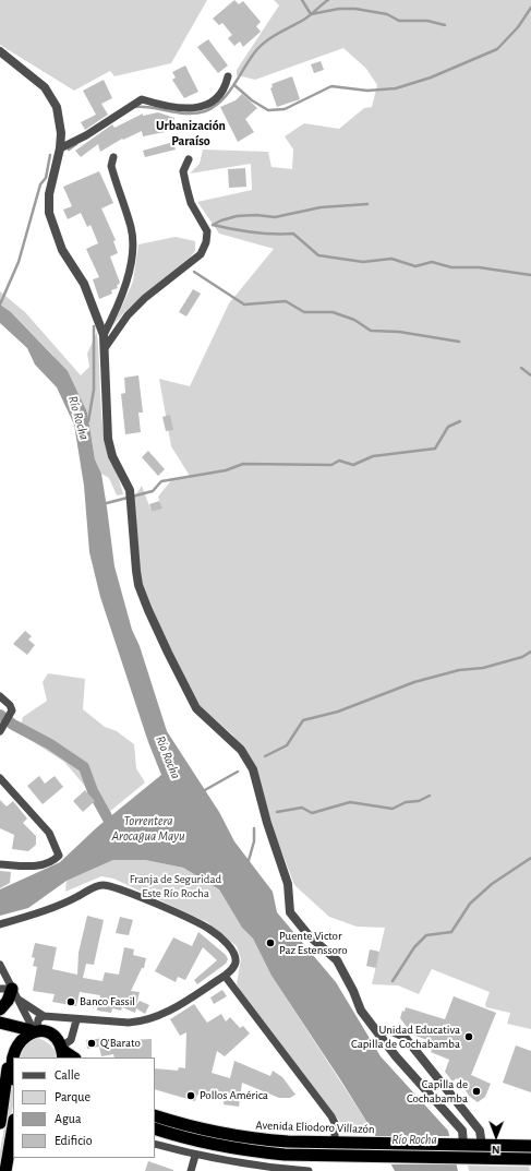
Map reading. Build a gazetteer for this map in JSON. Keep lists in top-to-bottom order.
{
  "streets": {
    "highway": ["Avenida Eliodoro Villazón"]
  },
  "districts": ["Urbanización Paraíso"],
  "water": ["Río Rocha", "Torrentera Arocagua Mayu"],
  "parks": ["Franja de Seguridad Este Río Rocha"],
  "places": [
    "Puente Victor Paz Estenssoro",
    "Banco Fassil",
    "Unidad Educativa Capilla de Cochabamba",
    "Q'Barato",
    "Capilla de Cochabamba",
    "Pollos América"
  ],
  "legend": [
    "Calle",
    "Parque",
    "Agua",
    "Edificio"
  ],
  "north": "bottom"
}
